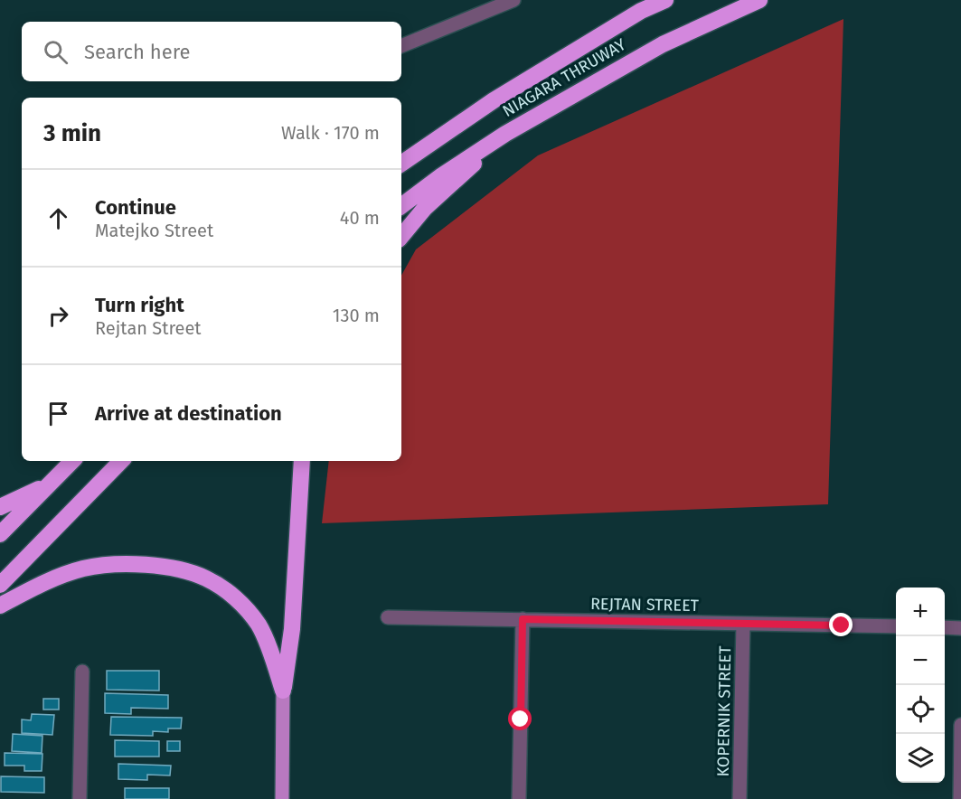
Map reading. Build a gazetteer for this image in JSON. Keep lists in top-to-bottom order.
{
  "streets": {
    "highway": ["NIAGARA THRUWAY"],
    "street": ["REJTAN STREET", "KOPERNIK STREET"]
  },
  "crossings": [
    ["REJTAN STREET", "KOPERNIK STREET"]
  ],
  "page": {
    "search": "Search here",
    "heading": ["3 min", "Walk · 170 m"],
    "list": [
      ["Continue", "Matejko Street", "40 m"],
      ["Turn right", "Rejtan Street", "130 m"],
      "Arrive at destination"
    ],
    "map_buttons": ["+", "−"]
  }
}
